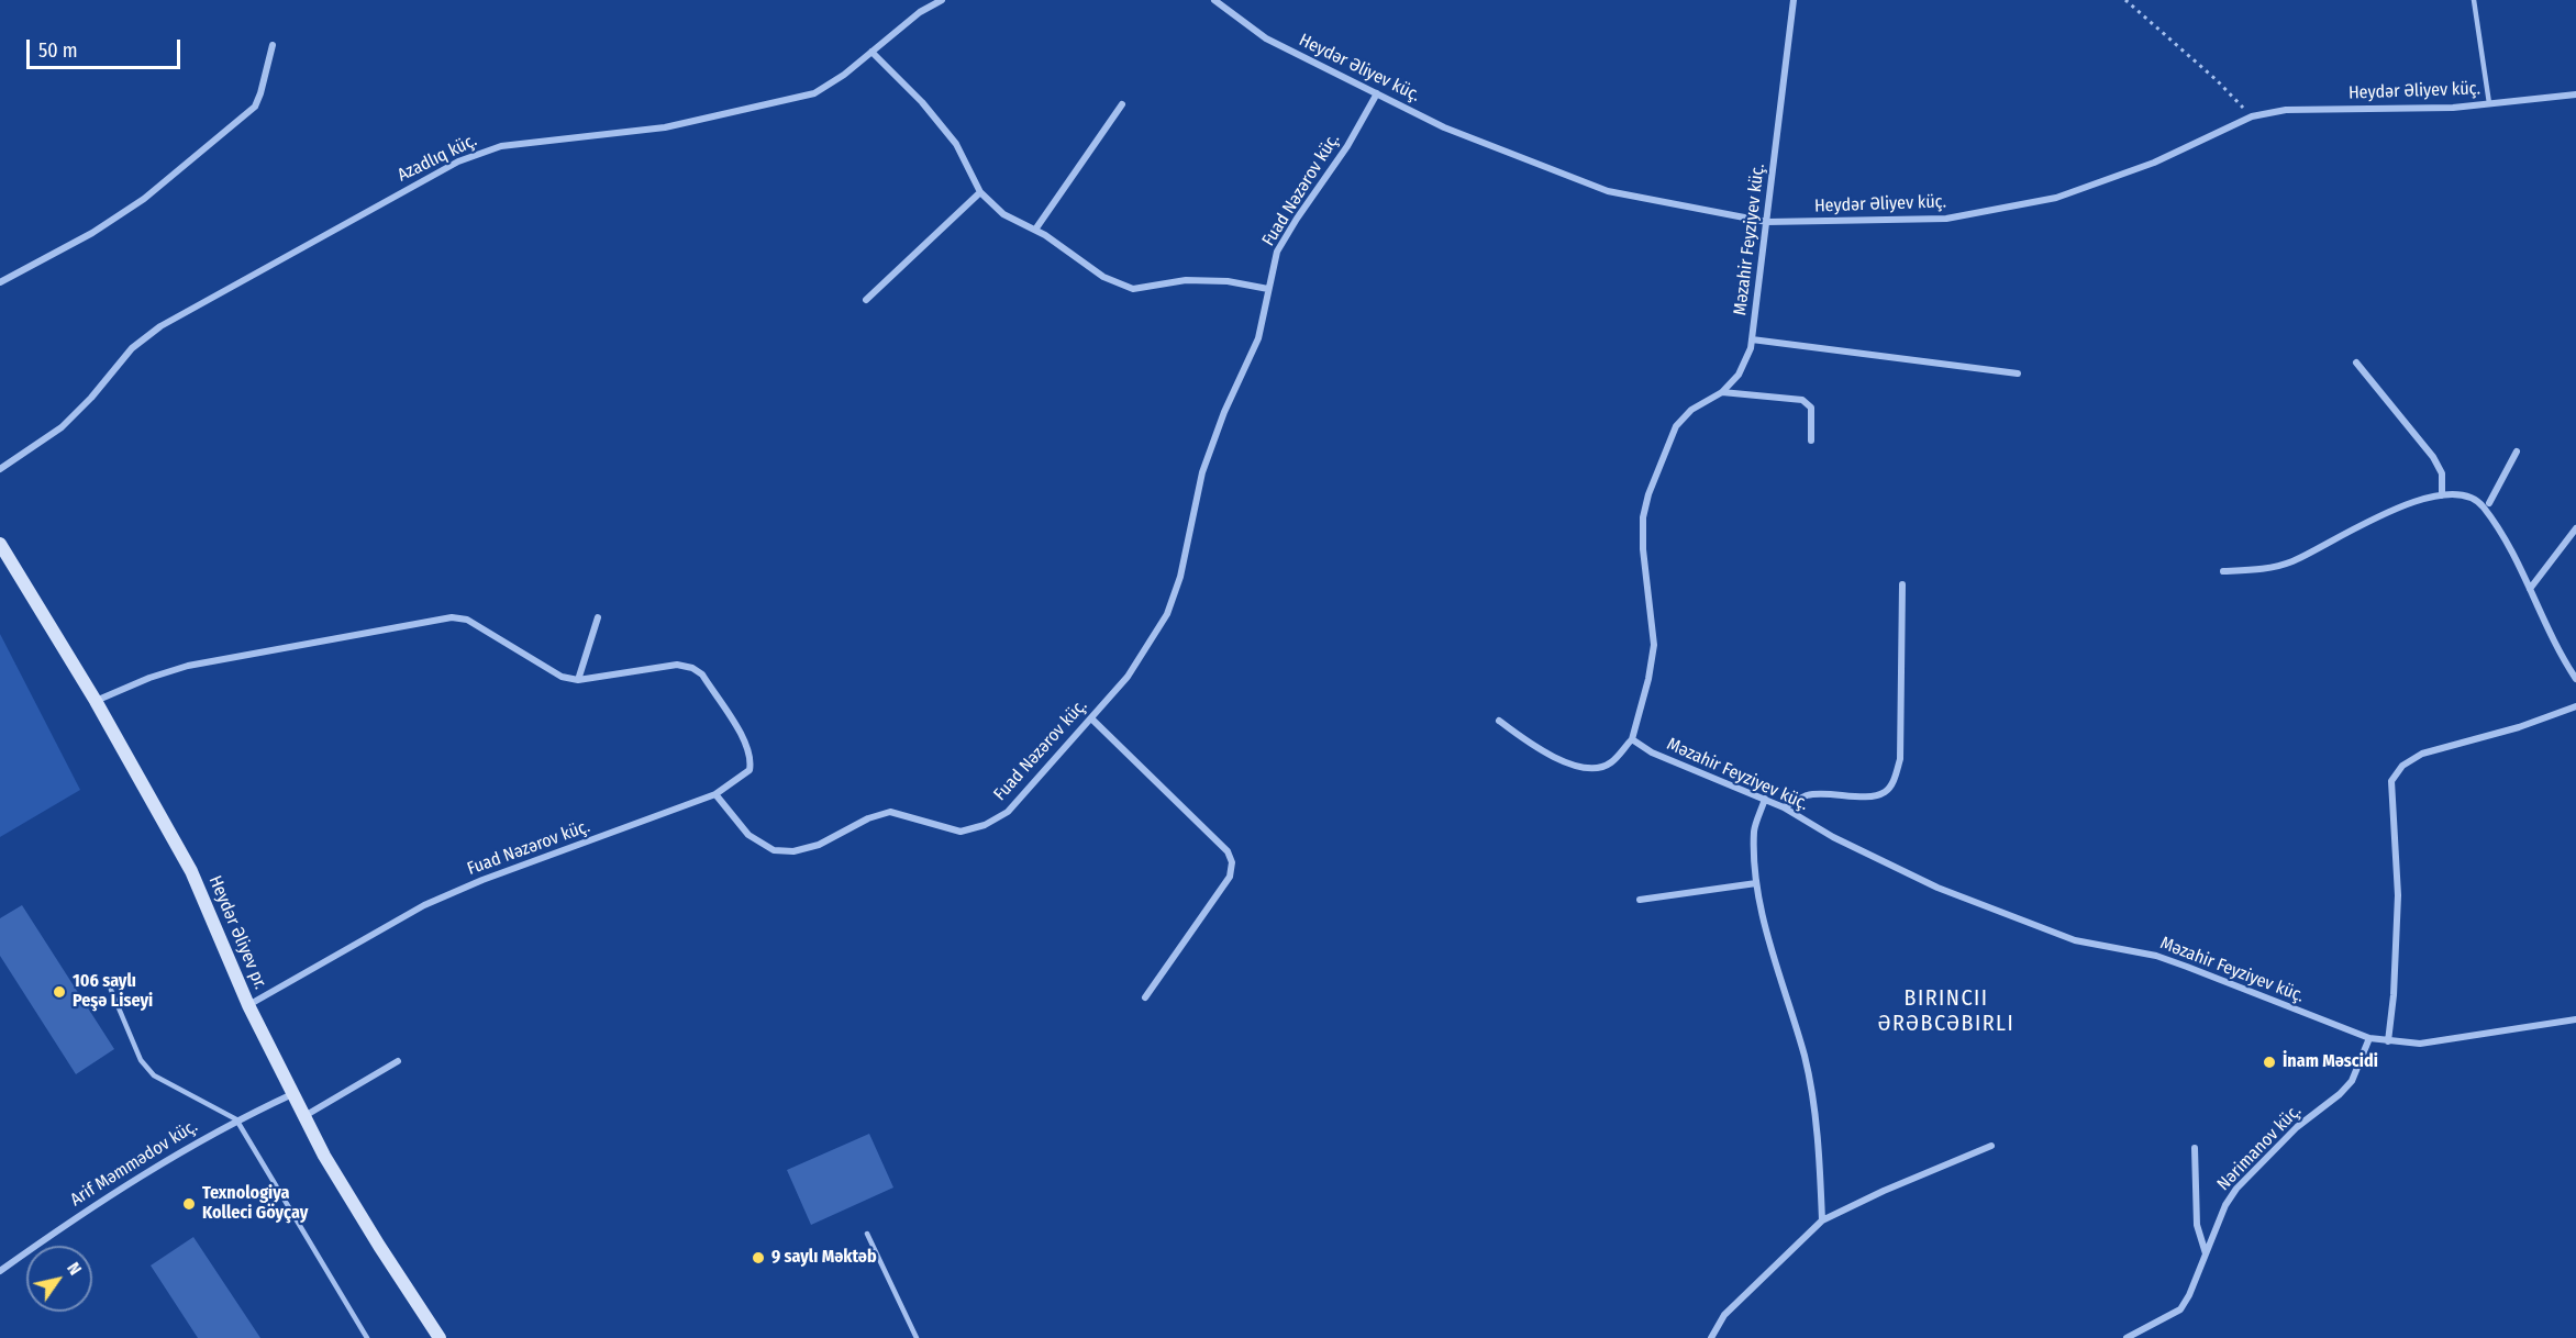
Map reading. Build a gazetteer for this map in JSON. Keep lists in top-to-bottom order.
{
  "streets": {
    "main road": ["Heydər Əliyev pr."],
    "street": [
      "Heydər Əliyev küç.",
      "Azadlıq küç.",
      "Fuad Nəzərov küç.",
      "Məzahir Feyziyev küç.",
      "Nərimanov küç.",
      "Arif Məmmədov küç."
    ]
  },
  "crossings": [
    ["Heydər Əliyev küç.", "Fuad Nəzərov küç."],
    ["Heydər Əliyev küç.", "Məzahir Feyziyev küç."],
    ["Fuad Nəzərov küç.", "Heydər Əliyev pr."],
    ["Məzahir Feyziyev küç.", "Nərimanov küç."],
    ["Heydər Əliyev pr.", "Arif Məmmədov küç."]
  ],
  "districts": ["BIRINCII ƏRƏBCƏBIRLI"],
  "places": [
    "106 saylı Peşə Liseyi",
    "İnam Məscidi",
    "Texnologiya Kolleci Göyçay",
    "9 saylı Məktəb"
  ],
  "scale_bar": "50 m",
  "north": "top right"
}
